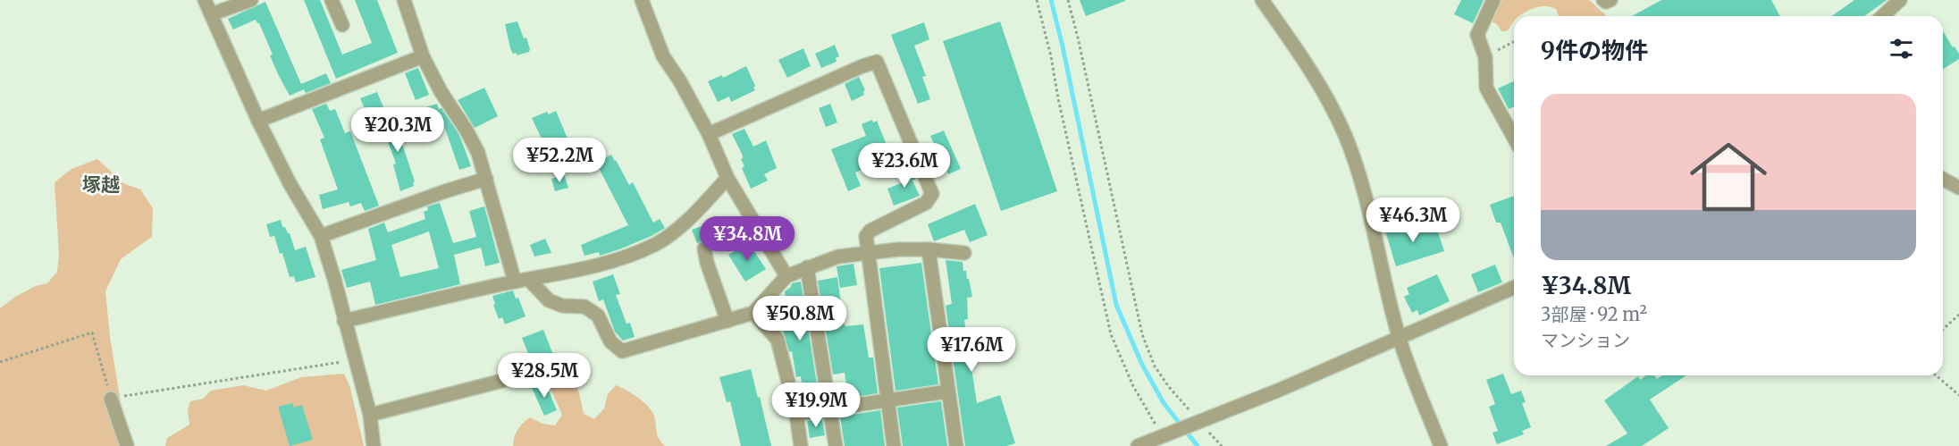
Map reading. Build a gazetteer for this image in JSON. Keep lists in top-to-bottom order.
{
  "districts": ["塚越"],
  "page": {
    "heading": "9件の物件",
    "list": [
      {
        "name": "¥34.8M",
        "note": "3部屋 · 92 m² · マンション"
      }
    ],
    "price": [
      "¥20.3M",
      "¥52.2M",
      "¥23.6M",
      "¥46.3M",
      "¥34.8M",
      "¥50.8M",
      "¥17.6M",
      "¥28.5M",
      "¥19.9M"
    ]
  }
}
